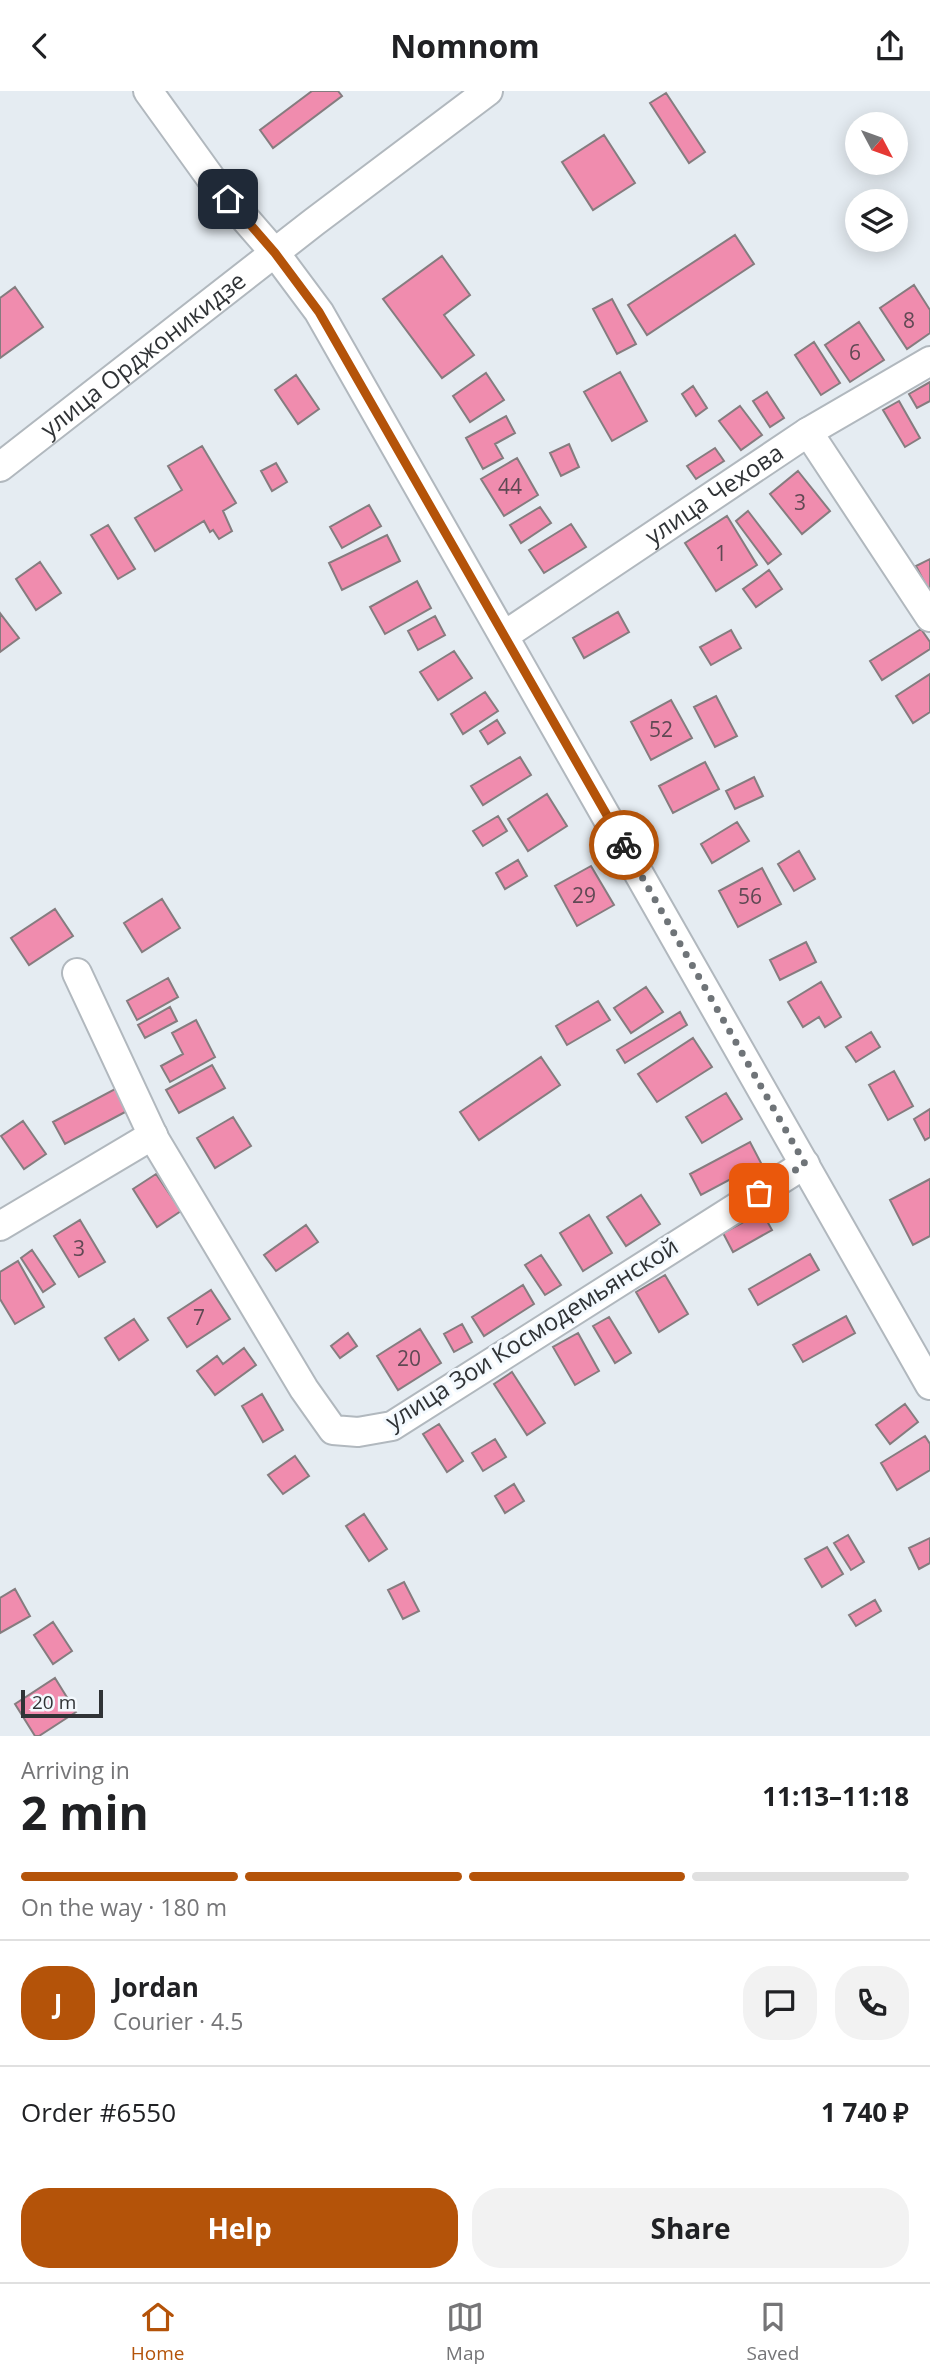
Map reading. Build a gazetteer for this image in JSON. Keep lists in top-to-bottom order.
{
  "streets": {
    "street": ["улица Орджоникидзе", "улица Чехова", "улица Зои Космодемьянской"]
  },
  "house_numbers": [
    "8",
    "6",
    "44",
    "3",
    "1",
    "52",
    "29",
    "56",
    "3",
    "7",
    "20"
  ],
  "scale_bar": "20 m",
  "north": "bottom right",
  "page": {
    "header": "Nomnom",
    "scale": "20 m",
    "heading": ["2 min", "Arriving in", "11:13–11:18"],
    "panel": [
      "Jordan",
      "Courier · 4.5",
      "Order #6550",
      "1 740 ₽"
    ],
    "bar": "On the way · 180 m",
    "round": "J",
    "buttons": ["Help", "Share"],
    "tabs": ["Home", "Map", "Saved"]
  }
}
